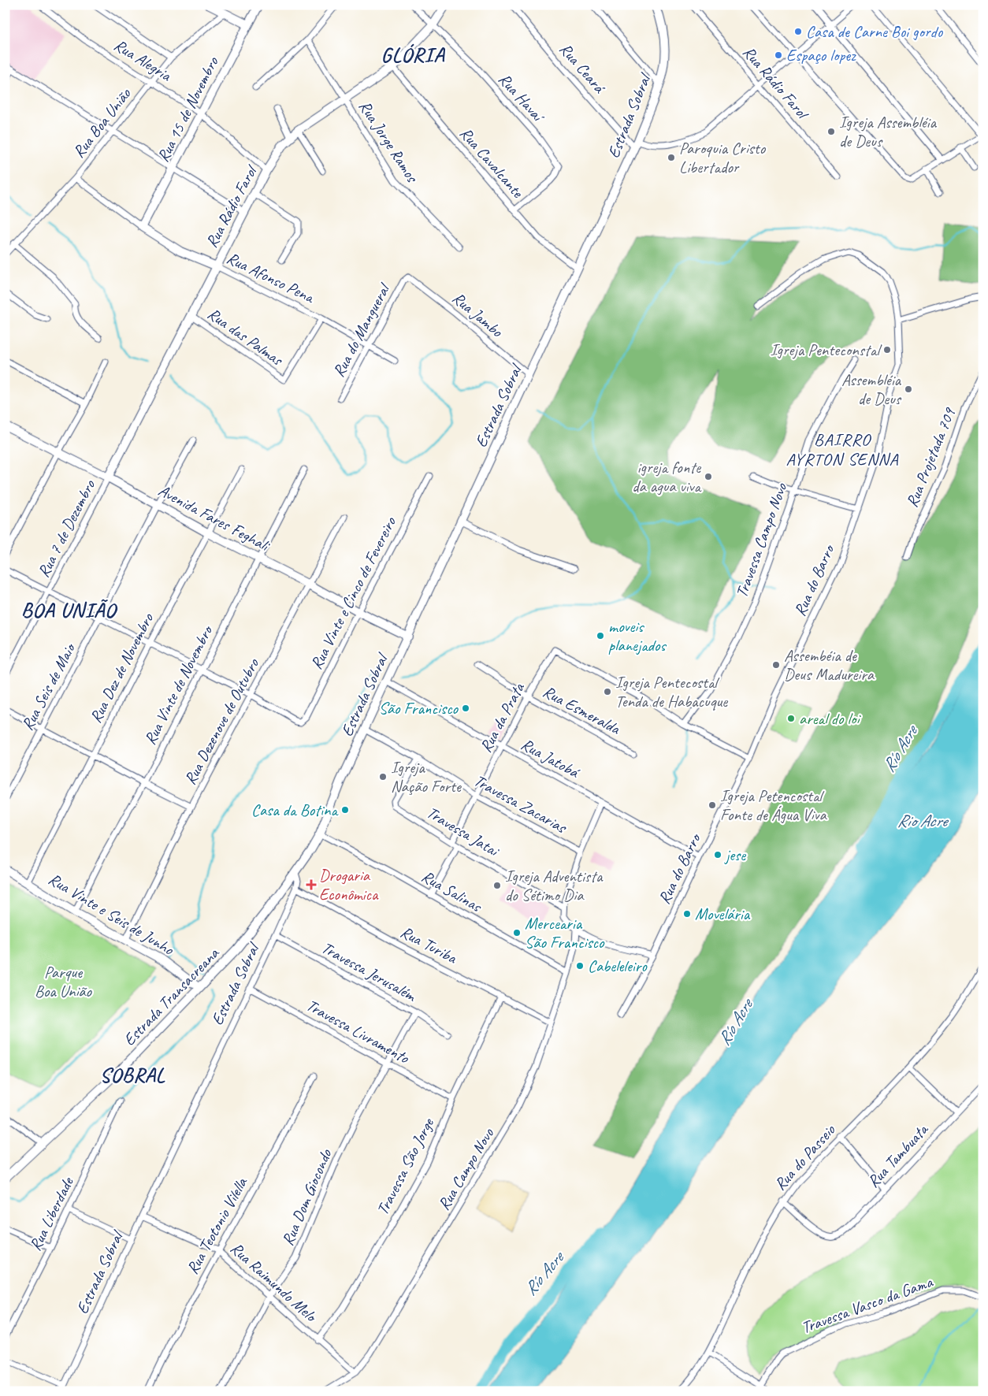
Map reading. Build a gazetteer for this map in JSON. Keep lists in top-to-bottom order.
{
  "streets": {
    "street": [
      "Rua Alegria",
      "Rua Ceará",
      "Rua Rádio Farol",
      "Rua Havaí",
      "Rua 15 de Novembro",
      "Estrada Sobral",
      "Rua Boa União",
      "Rua Jorge Ramos",
      "Rua Cavalcante",
      "Rua Afonso Pena",
      "Rua Jambo",
      "Rua do Mangueral",
      "Rua das Palmas",
      "Rua Projetada 709",
      "Avenida Fares Feghali",
      "Rua 7 de Dezembro",
      "Travessa Campo Novo",
      "Rua do Barro",
      "Rua Vinte e Cinco de Fevereiro",
      "Rua Dez de Novembro",
      "Rua Vinte de Novembro",
      "Rua Seis de Maio",
      "Rua Esmeralda",
      "Rua da Prata",
      "Rua Dezenove de Outubro",
      "Rua Jatobá",
      "Travessa Zacarias",
      "Travessa Jatai",
      "Rua Salinas",
      "Rua Vinte e Seis de Junho",
      "Rua Turiba",
      "Travessa Jerusalém",
      "Estrada Transacreana",
      "Travessa Livramento",
      "Rua Tambuata",
      "Rua do Passeio",
      "Travessa São Jorge",
      "Rua Campo Novo",
      "Rua Dom Giocondo",
      "Rua Liberdade",
      "Rua Teotonio Vilella",
      "Rua Raimundo Melo",
      "Travessa Vasco da Gama"
    ]
  },
  "crossings": [
    ["Rua Alegria", "Rua Rádio Farol"],
    ["Rua Alegria", "Rua 15 de Novembro"],
    ["Rua Alegria", "Rua Boa União"],
    ["Rua Ceará", "Estrada Sobral"],
    ["Rua Rádio Farol", "Rua Havaí"],
    ["Rua Rádio Farol", "Rua Jorge Ramos"],
    ["Rua Rádio Farol", "Rua Cavalcante"],
    ["Rua Rádio Farol", "Rua Afonso Pena"],
    ["Rua Rádio Farol", "Rua das Palmas"],
    ["Rua Rádio Farol", "Avenida Fares Feghali"],
    ["Rua Rádio Farol", "Rua 7 de Dezembro"],
    ["Rua Havaí", "Rua Cavalcante"],
    ["Rua 15 de Novembro", "Rua Afonso Pena"],
    ["Estrada Sobral", "Rua Cavalcante"],
    ["Estrada Sobral", "Rua Jambo"],
    ["Estrada Sobral", "Avenida Fares Feghali"],
    ["Estrada Sobral", "Rua Jatobá"],
    ["Estrada Sobral", "Travessa Zacarias"],
    ["Estrada Sobral", "Rua Salinas"],
    ["Estrada Sobral", "Rua Turiba"],
    ["Estrada Sobral", "Travessa Jerusalém"],
    ["Estrada Sobral", "Estrada Transacreana"],
    ["Estrada Sobral", "Travessa Livramento"],
    ["Estrada Sobral", "Rua Raimundo Melo"],
    ["Rua Boa União", "Rua Afonso Pena"],
    ["Rua Afonso Pena", "Rua do Mangueral"],
    ["Rua Afonso Pena", "Rua das Palmas"],
    ["Rua Jambo", "Rua do Mangueral"],
    ["Avenida Fares Feghali", "Rua 7 de Dezembro"],
    ["Avenida Fares Feghali", "Rua Vinte e Cinco de Fevereiro"],
    ["Avenida Fares Feghali", "Rua Dez de Novembro"],
    ["Avenida Fares Feghali", "Rua Vinte de Novembro"],
    ["Avenida Fares Feghali", "Rua Seis de Maio"],
    ["Avenida Fares Feghali", "Rua Dezenove de Outubro"],
    ["Travessa Campo Novo", "Rua da Prata"],
    ["Rua do Barro", "Rua Jatobá"],
    ["Rua Vinte e Cinco de Fevereiro", "Rua Dezenove de Outubro"],
    ["Rua Dez de Novembro", "Rua Vinte e Seis de Junho"],
    ["Rua Vinte de Novembro", "Rua Vinte e Seis de Junho"],
    ["Rua Esmeralda", "Rua da Prata"],
    ["Rua da Prata", "Rua Jatobá"],
    ["Rua da Prata", "Travessa Zacarias"],
    ["Rua da Prata", "Travessa Jatai"],
    ["Rua Dezenove de Outubro", "Rua Vinte e Seis de Junho"],
    ["Travessa Zacarias", "Travessa Jatai"],
    ["Rua Salinas", "Rua Campo Novo"],
    ["Rua Vinte e Seis de Junho", "Estrada Transacreana"],
    ["Rua Turiba", "Travessa São Jorge"],
    ["Rua Turiba", "Rua Campo Novo"],
    ["Travessa Jerusalém", "Rua Dom Giocondo"],
    ["Travessa Livramento", "Travessa São Jorge"],
    ["Travessa Livramento", "Rua Dom Giocondo"],
    ["Rua Tambuata", "Rua do Passeio"],
    ["Travessa São Jorge", "Rua Raimundo Melo"],
    ["Rua Campo Novo", "Rua Raimundo Melo"],
    ["Rua Dom Giocondo", "Rua Raimundo Melo"],
    ["Rua Teotonio Vilella", "Rua Raimundo Melo"]
  ],
  "districts": [
    "GLÓRIA",
    "BAIRRO AYRTON SENNA",
    "BOA UNIÃO",
    "SOBRAL"
  ],
  "water": ["Río Acre", "Rio Acre"],
  "parks": ["Parque Boa União"],
  "places": {
    "other": [
      "Casa de Carne Boi gordo",
      "Espaço lopez",
      "Igreja Assembléia de Deus",
      "Paroquia Cristo Libertador",
      "Igreja Penteconstal",
      "Assembléia de Deus",
      "igreja fonte da agua viva",
      "moveis planejados",
      "Assembéia de Deus Madureira",
      "Igreja Pentecostal Tenda de Habacuque",
      "São Francisco",
      "areal do loi",
      "Igreja Nação Forte",
      "Igreja Petencostal Fonte de Água Viva",
      "Casa da Botina",
      "jese",
      "Igreja Adventista do Sétimo Dia",
      "Movelária",
      "Mercearia São Francisco",
      "Cabeleleiro"
    ],
    "health": ["Drogaria Econômica"]
  }
}
